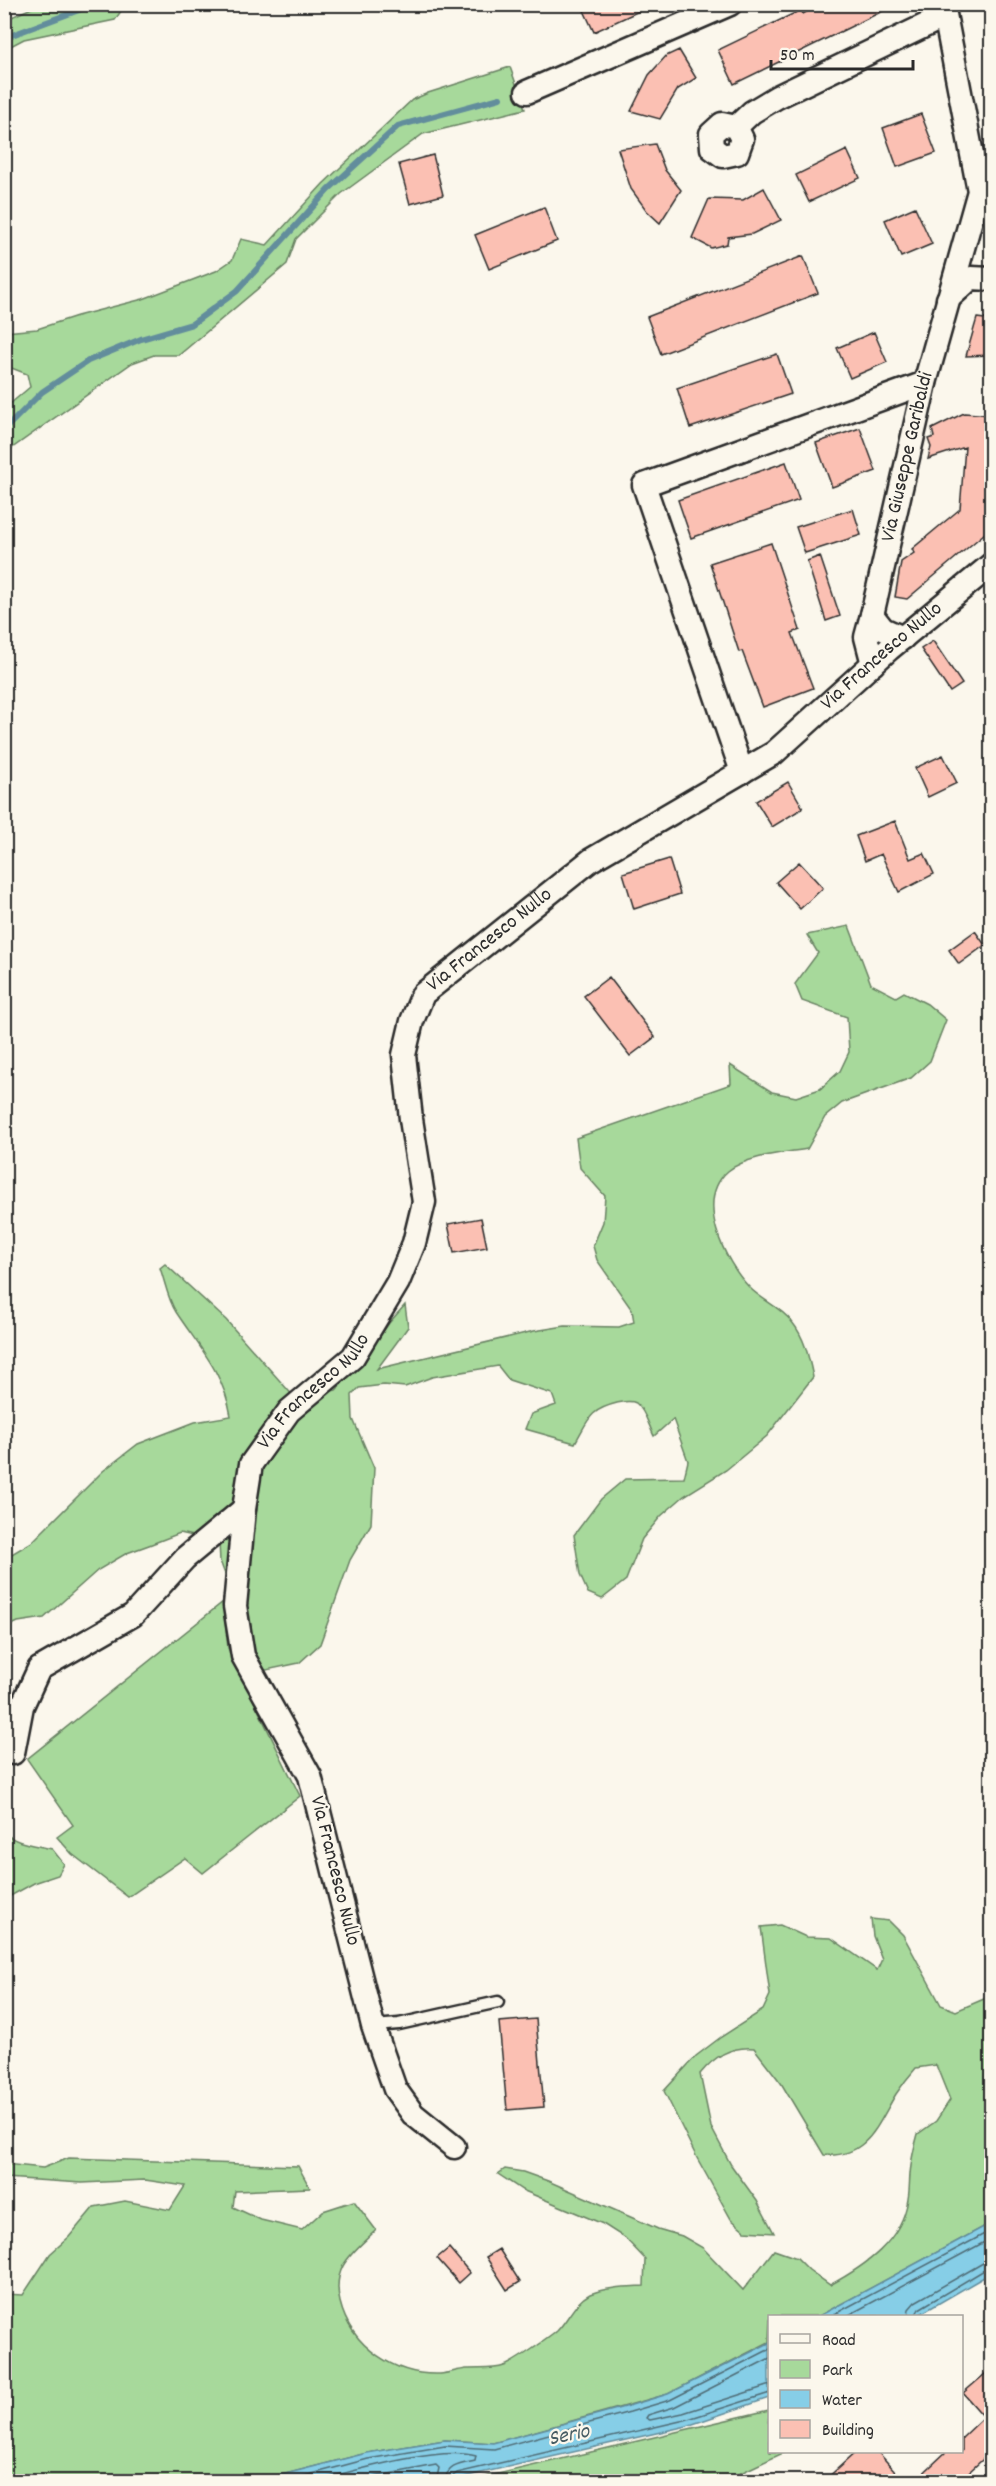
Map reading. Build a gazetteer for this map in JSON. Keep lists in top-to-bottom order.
{
  "streets": {
    "street": ["Via Giuseppe Garibaldi", "Via Francesco Nullo"]
  },
  "crossings": [
    ["Via Giuseppe Garibaldi", "Via Francesco Nullo"]
  ],
  "water": ["Serio"],
  "legend": [
    "Road",
    "Park",
    "Water",
    "Building"
  ],
  "scale_bar": "50 m"
}
